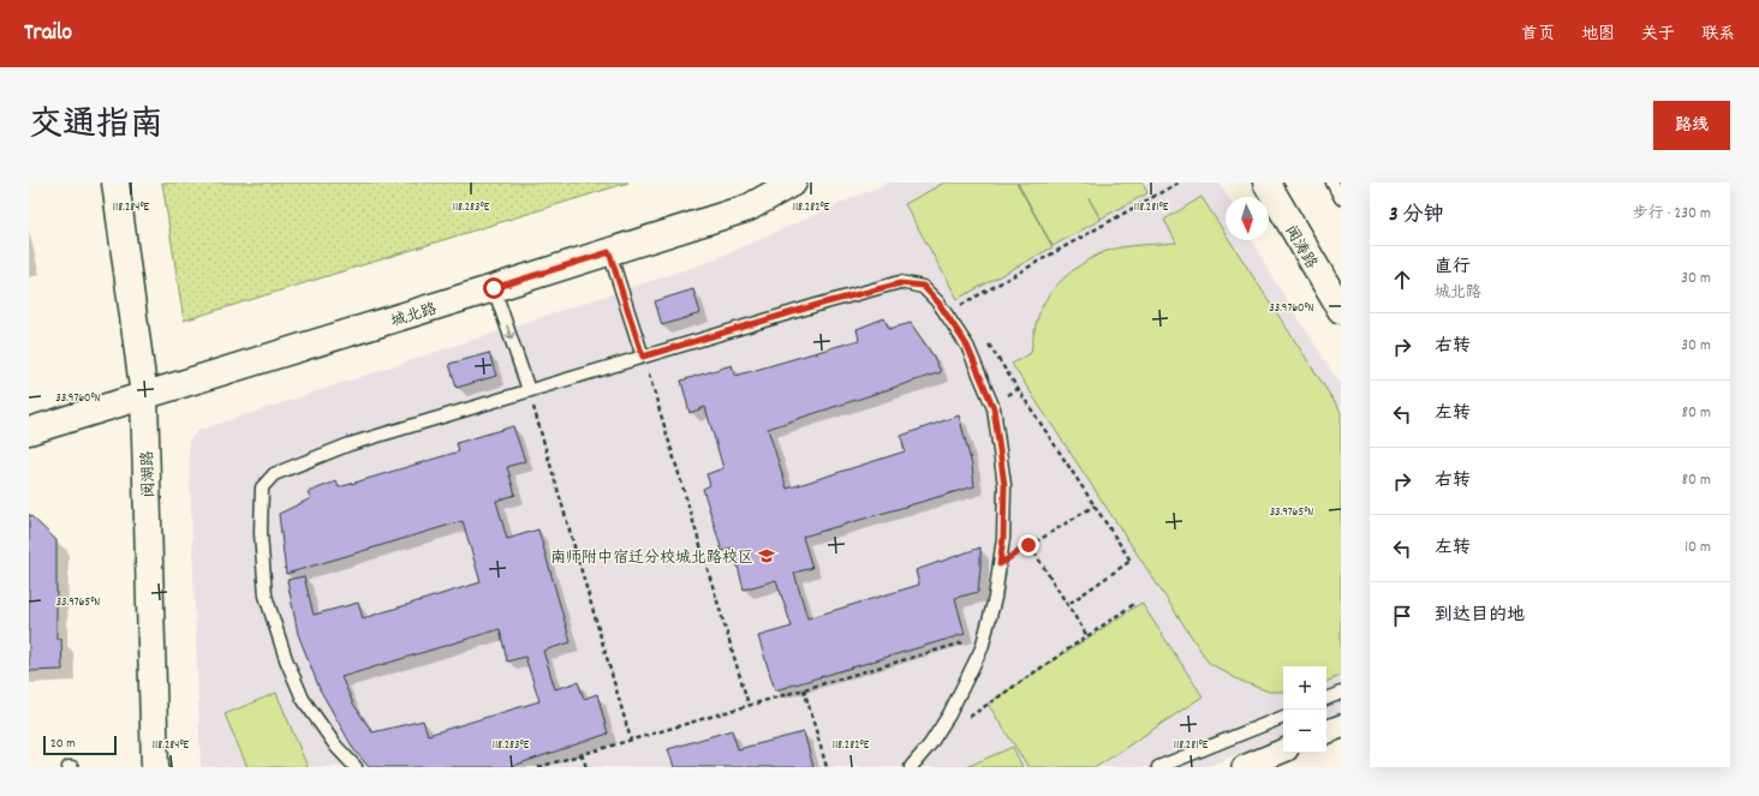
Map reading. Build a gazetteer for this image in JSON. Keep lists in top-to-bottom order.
{
  "streets": {
    "street": ["闻涛路", "城北路", "阅湖路"]
  },
  "crossings": [
    ["城北路", "阅湖路"]
  ],
  "places": {
    "school or university": ["南师附中宿迁分校城北路校区"]
  },
  "scale_bar": "20 m",
  "north": "bottom",
  "page": {
    "header": "Trailo",
    "nav": [
      "首页",
      "地图",
      "关于",
      "联系"
    ],
    "title": "交通指南",
    "buttons": "路线",
    "heading": ["3 分钟", "步行 · 230 m"],
    "list": [
      ["直行", "城北路", "30 m"],
      ["右转", "30 m"],
      ["左转", "80 m"],
      ["右转", "80 m"],
      ["左转", "10 m"],
      "到达目的地"
    ],
    "map_buttons": ["+", "−"],
    "scale": "20 m"
  },
  "coordinates": [
    "118.284°E",
    "118.283°E",
    "118.282°E",
    "118.281°E",
    "33.9760°N",
    "33.9765°N"
  ]
}
